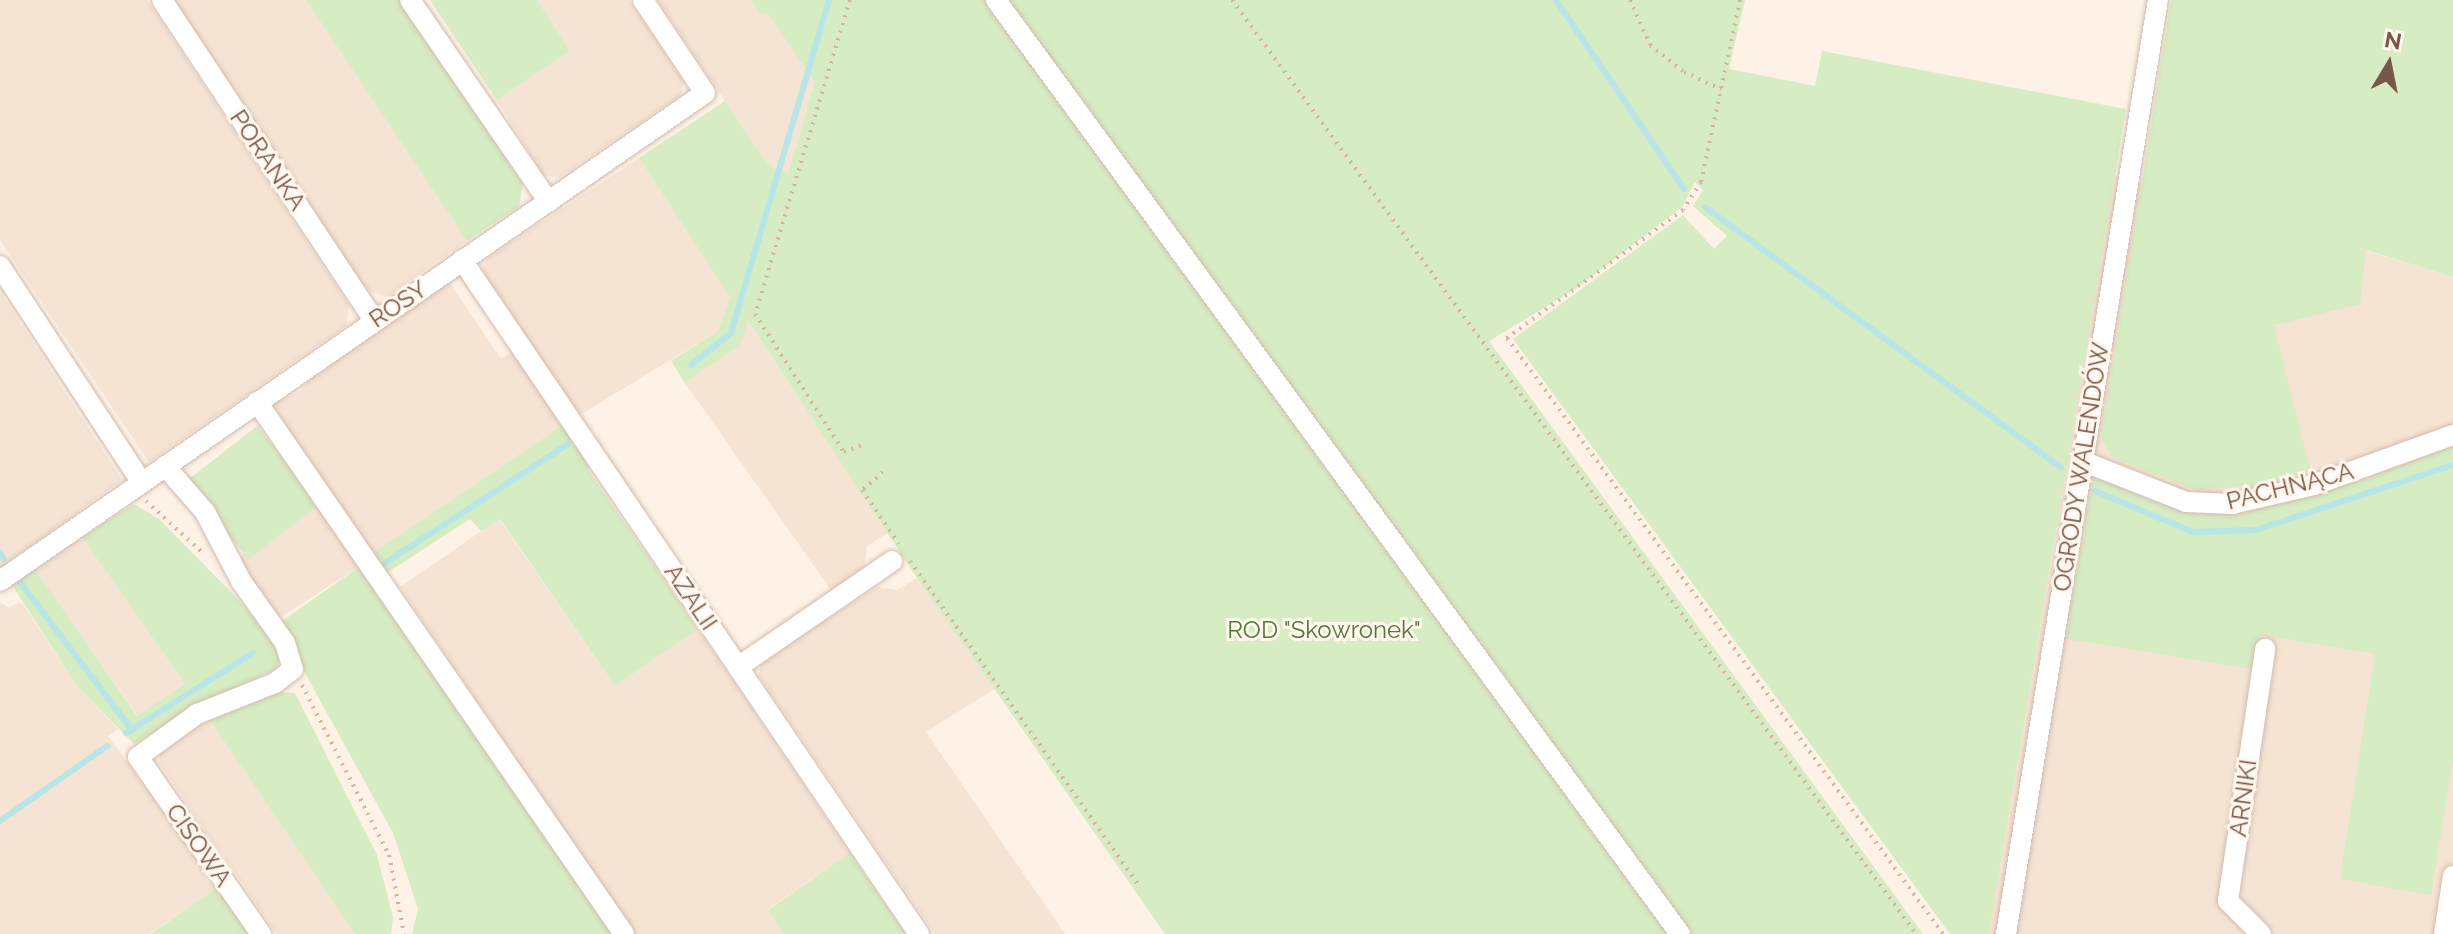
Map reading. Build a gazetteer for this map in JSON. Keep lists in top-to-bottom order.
{
  "streets": {
    "street": [
      "PORANKA",
      "ROSY",
      "OGRODY WALENDÓW",
      "PACHNĄCA",
      "AZALII",
      "ARNIKI",
      "CISOWA"
    ]
  },
  "crossings": [
    ["PORANKA", "ROSY"],
    ["ROSY", "AZALII"],
    ["OGRODY WALENDÓW", "PACHNĄCA"]
  ],
  "parks": ["ROD \"Skowronek\""],
  "north": "top"
}
